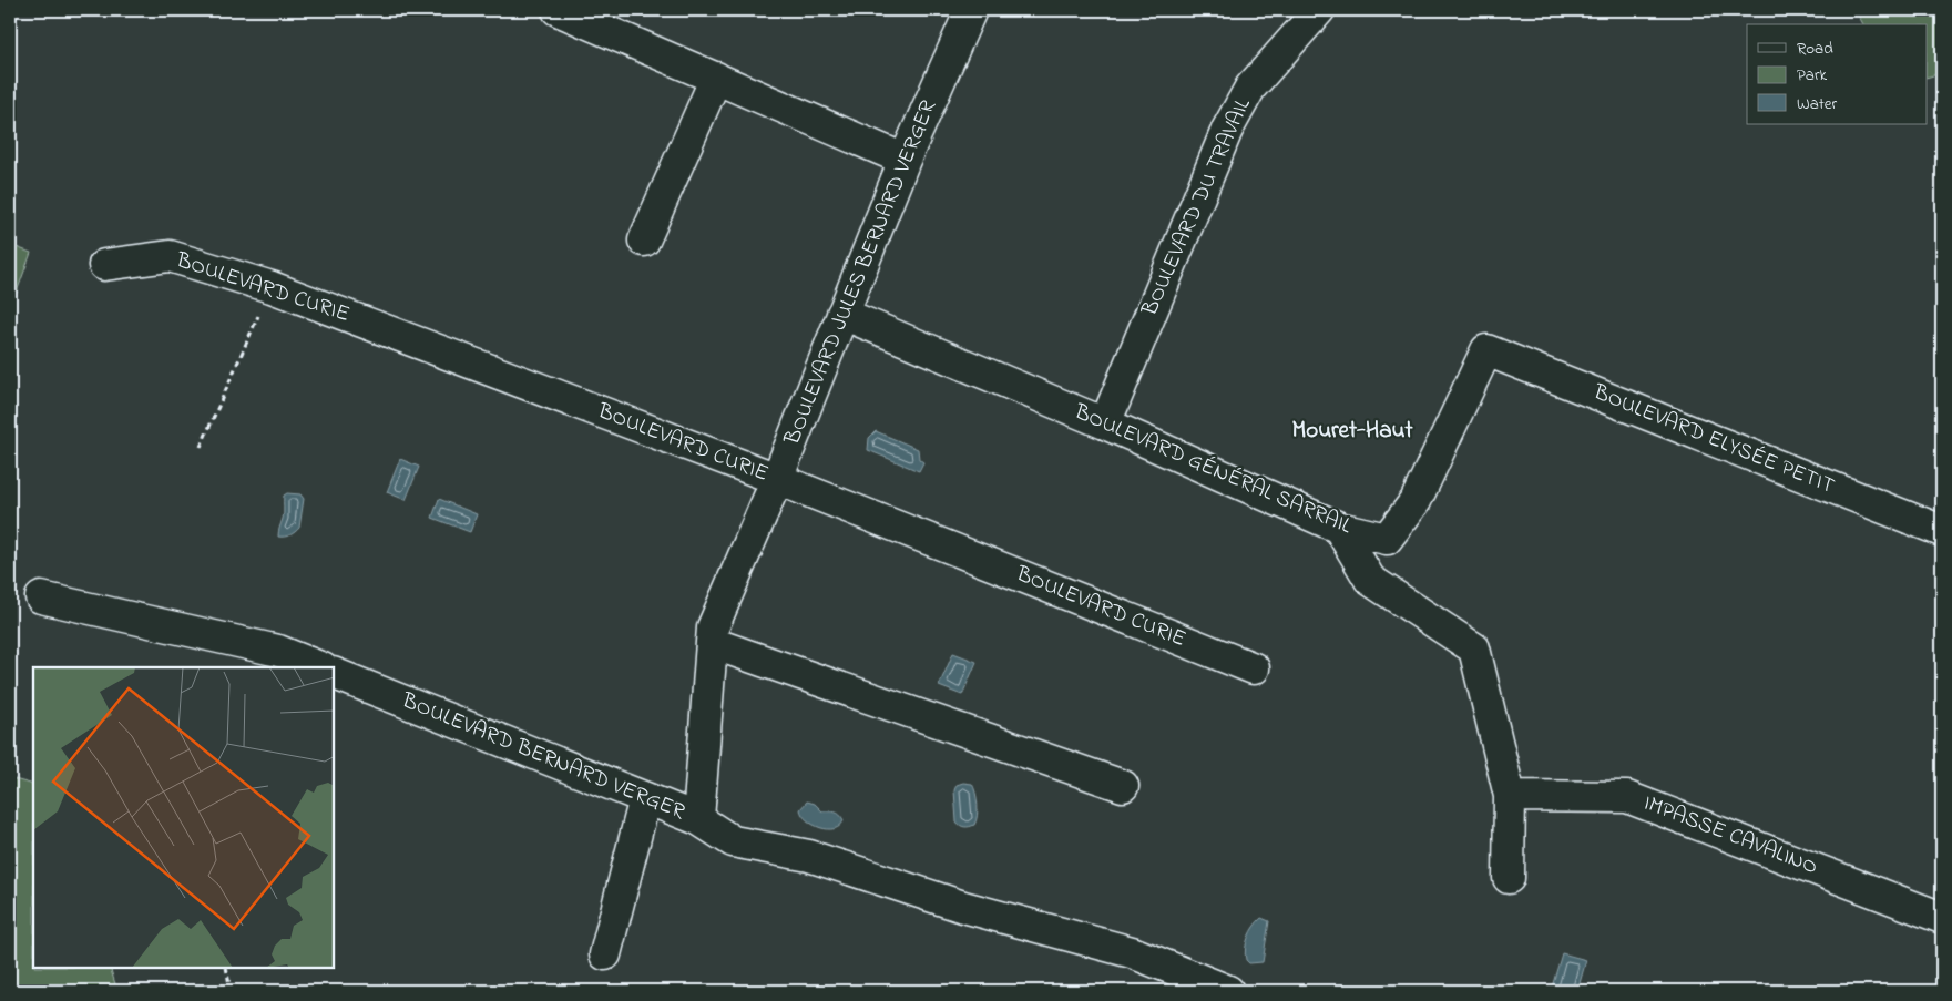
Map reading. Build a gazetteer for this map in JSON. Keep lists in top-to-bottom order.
{
  "streets": {
    "street": [
      "BOULEVARD DU TRAVAIL",
      "BOULEVARD JULES BERNARD VERGER",
      "BOULEVARD CURIE",
      "BOULEVARD ELYSÉE PETIT",
      "BOULEVARD GÉNÉRAL SARRAIL",
      "BOULEVARD BERNARD VERGER",
      "IMPASSE CAVALINO"
    ]
  },
  "crossings": [
    ["BOULEVARD DU TRAVAIL", "BOULEVARD GÉNÉRAL SARRAIL"],
    ["BOULEVARD JULES BERNARD VERGER", "BOULEVARD CURIE"],
    ["BOULEVARD JULES BERNARD VERGER", "BOULEVARD GÉNÉRAL SARRAIL"],
    ["BOULEVARD JULES BERNARD VERGER", "BOULEVARD BERNARD VERGER"],
    ["BOULEVARD ELYSÉE PETIT", "BOULEVARD GÉNÉRAL SARRAIL"]
  ],
  "districts": ["Mouret-Haut"],
  "legend": ["Road", "Park", "Water"]
}
